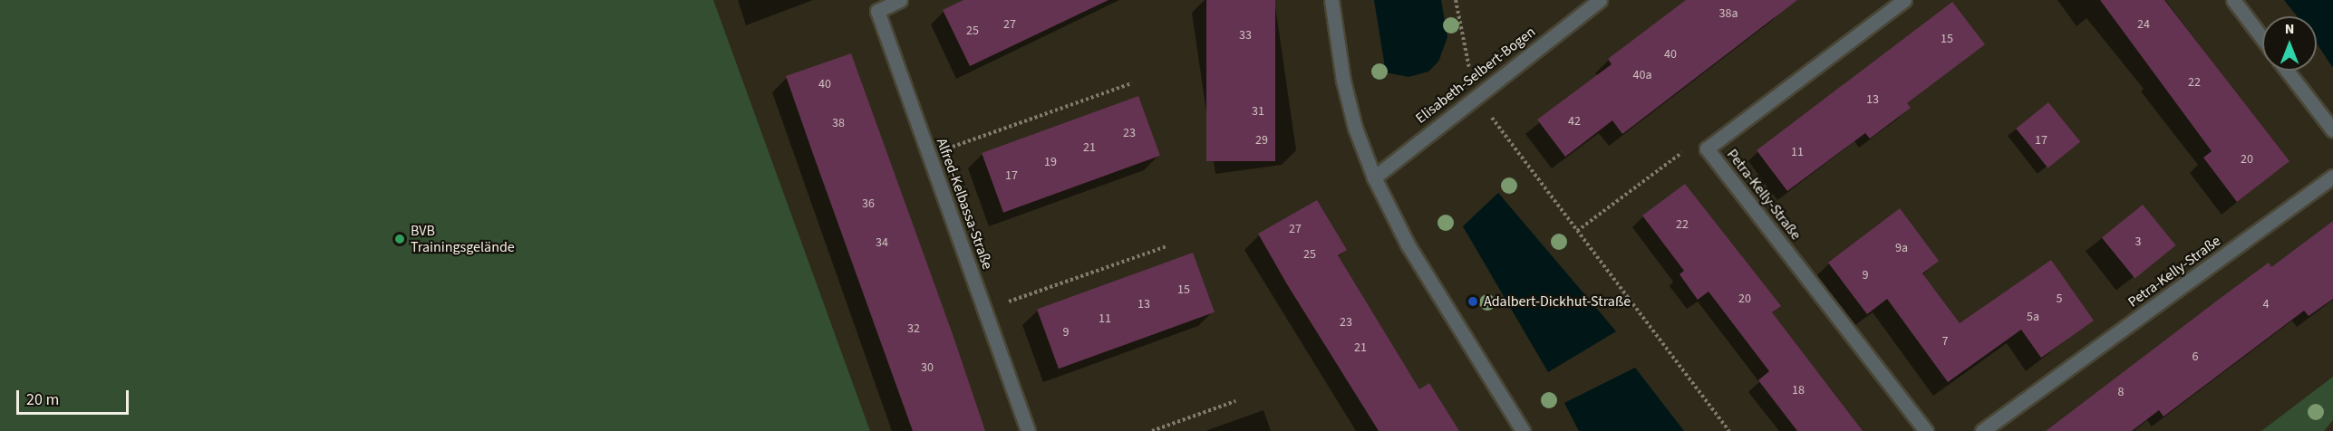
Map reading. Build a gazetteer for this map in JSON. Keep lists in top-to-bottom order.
{
  "streets": {
    "street": ["Elisabeth-Selbert-Bogen", "Petra-Kelly-Straße", "Alfred-Kelbassa-Straße"]
  },
  "places": ["BVB Trainingsgelände", "Adalbert-Dickhut-Straße"],
  "house_numbers": [
    "38a",
    "27",
    "24",
    "25",
    "33",
    "15",
    "40",
    "40a",
    "22",
    "40",
    "13",
    "31",
    "42",
    "38",
    "23",
    "29",
    "17",
    "21",
    "11",
    "20",
    "19",
    "17",
    "36",
    "22",
    "27",
    "3",
    "34",
    "9a",
    "25",
    "9",
    "15",
    "20",
    "5",
    "13",
    "4",
    "5a",
    "11",
    "23",
    "32",
    "9",
    "7",
    "21",
    "6",
    "30",
    "18",
    "8"
  ],
  "scale_bar": "20 m",
  "north": "top"
}
